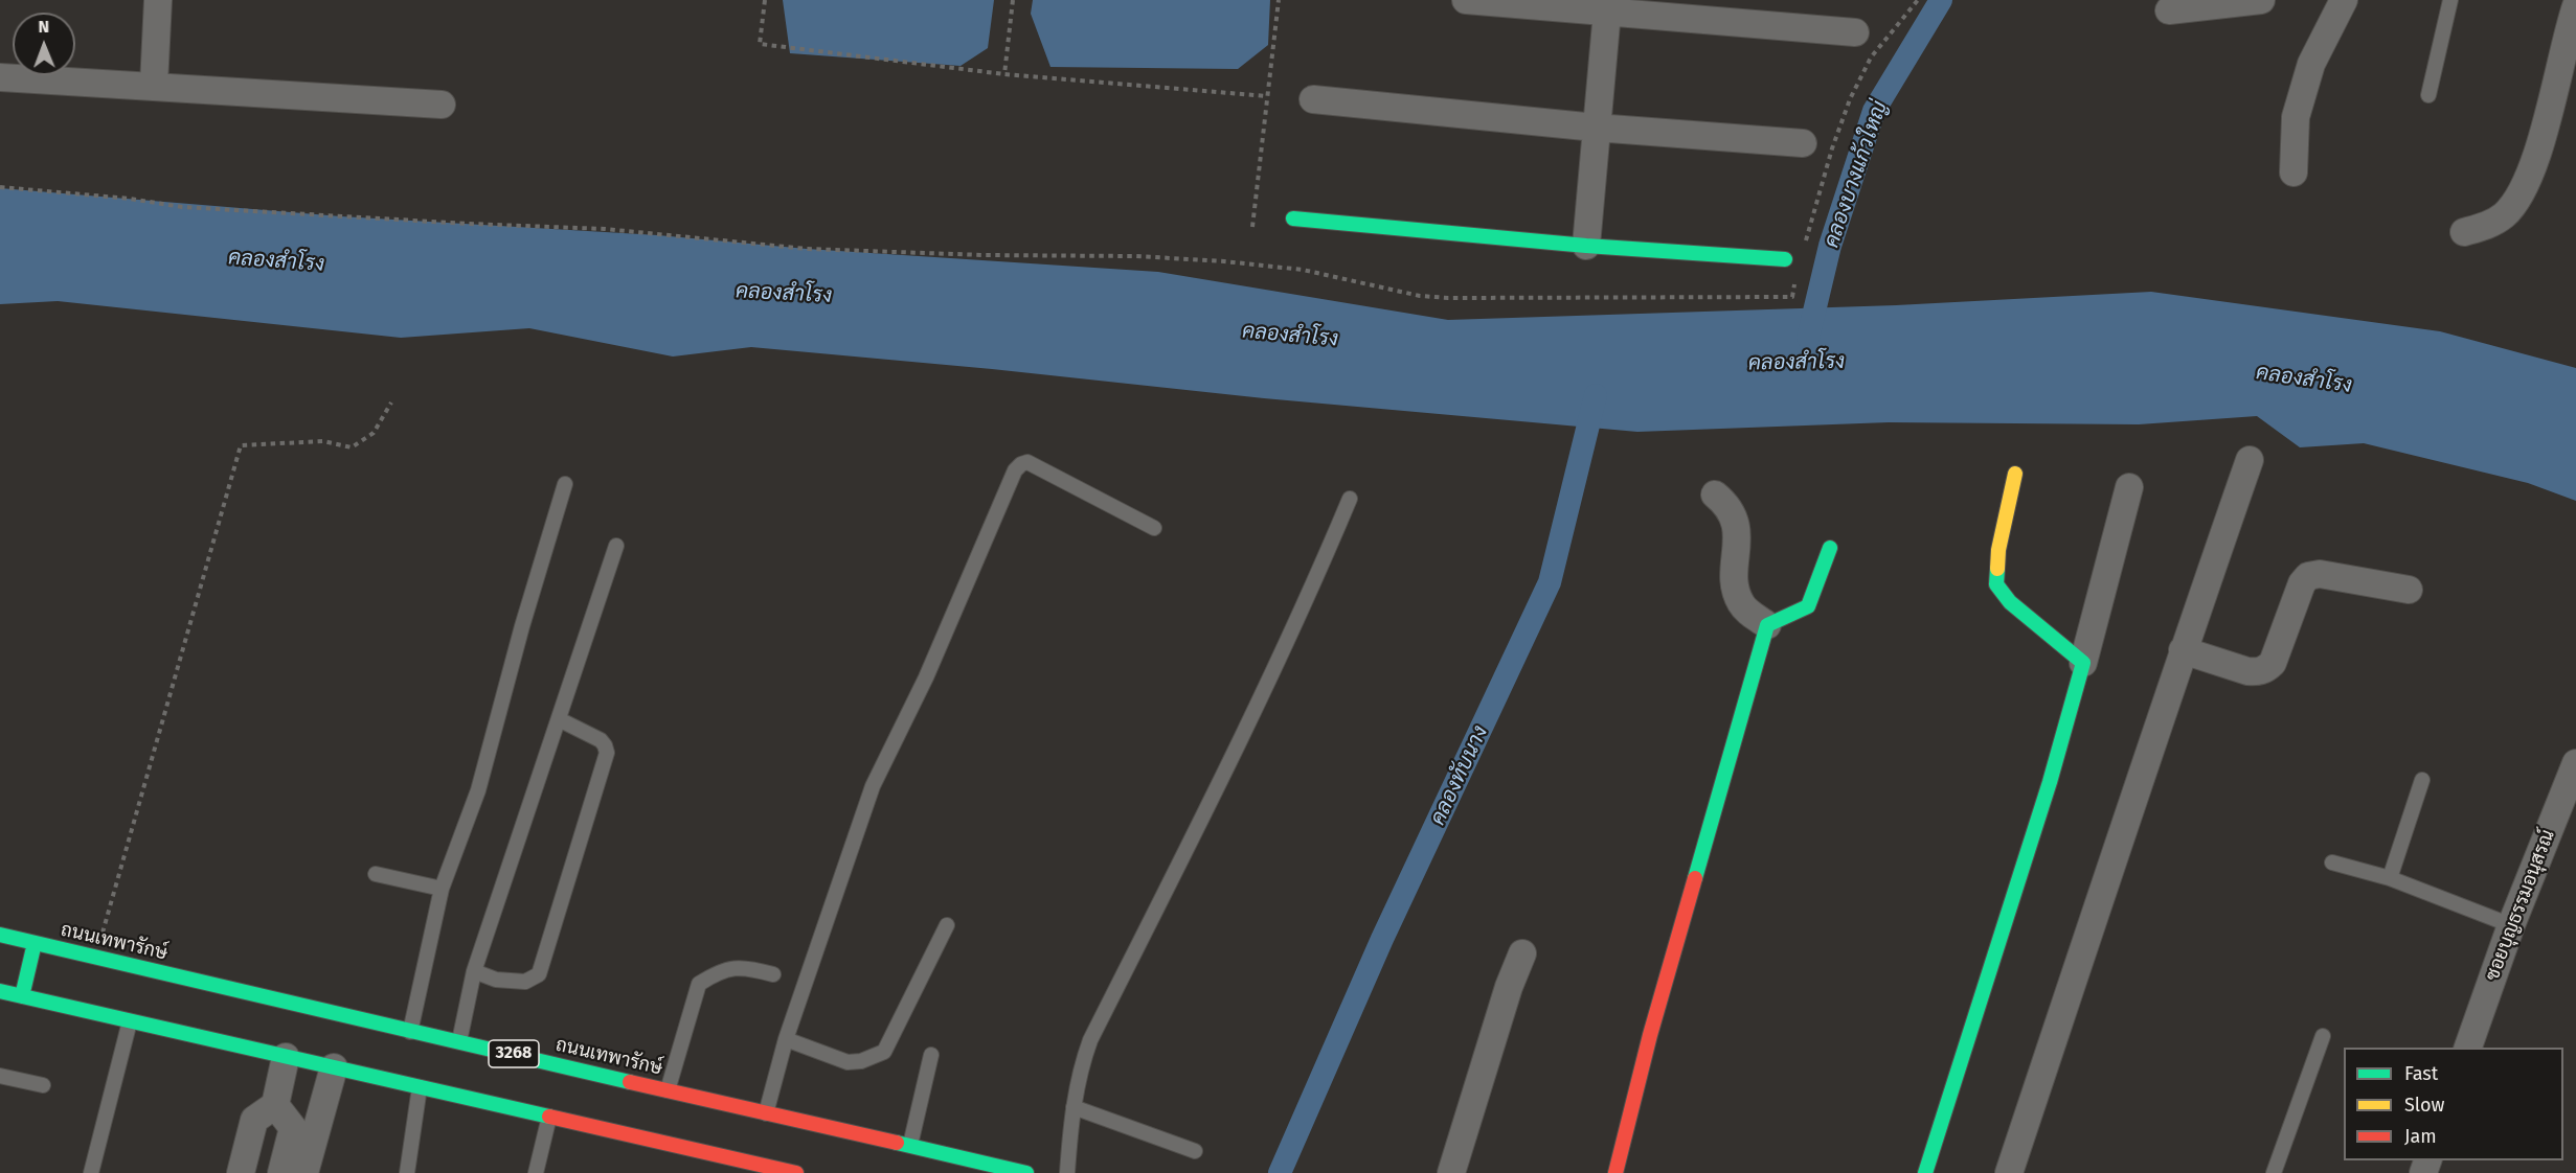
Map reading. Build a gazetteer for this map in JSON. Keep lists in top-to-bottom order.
{
  "streets": {
    "main road": ["ถนนเทพารักษ์", "3268"],
    "street": ["ซอยบุญธรรมอนุสรณ์"]
  },
  "water": ["คลองบางแก้วใหญ่", "คลองสำโรง", "คลองทับนาง"],
  "legend": ["Fast", "Slow", "Jam"],
  "north": "top"
}
